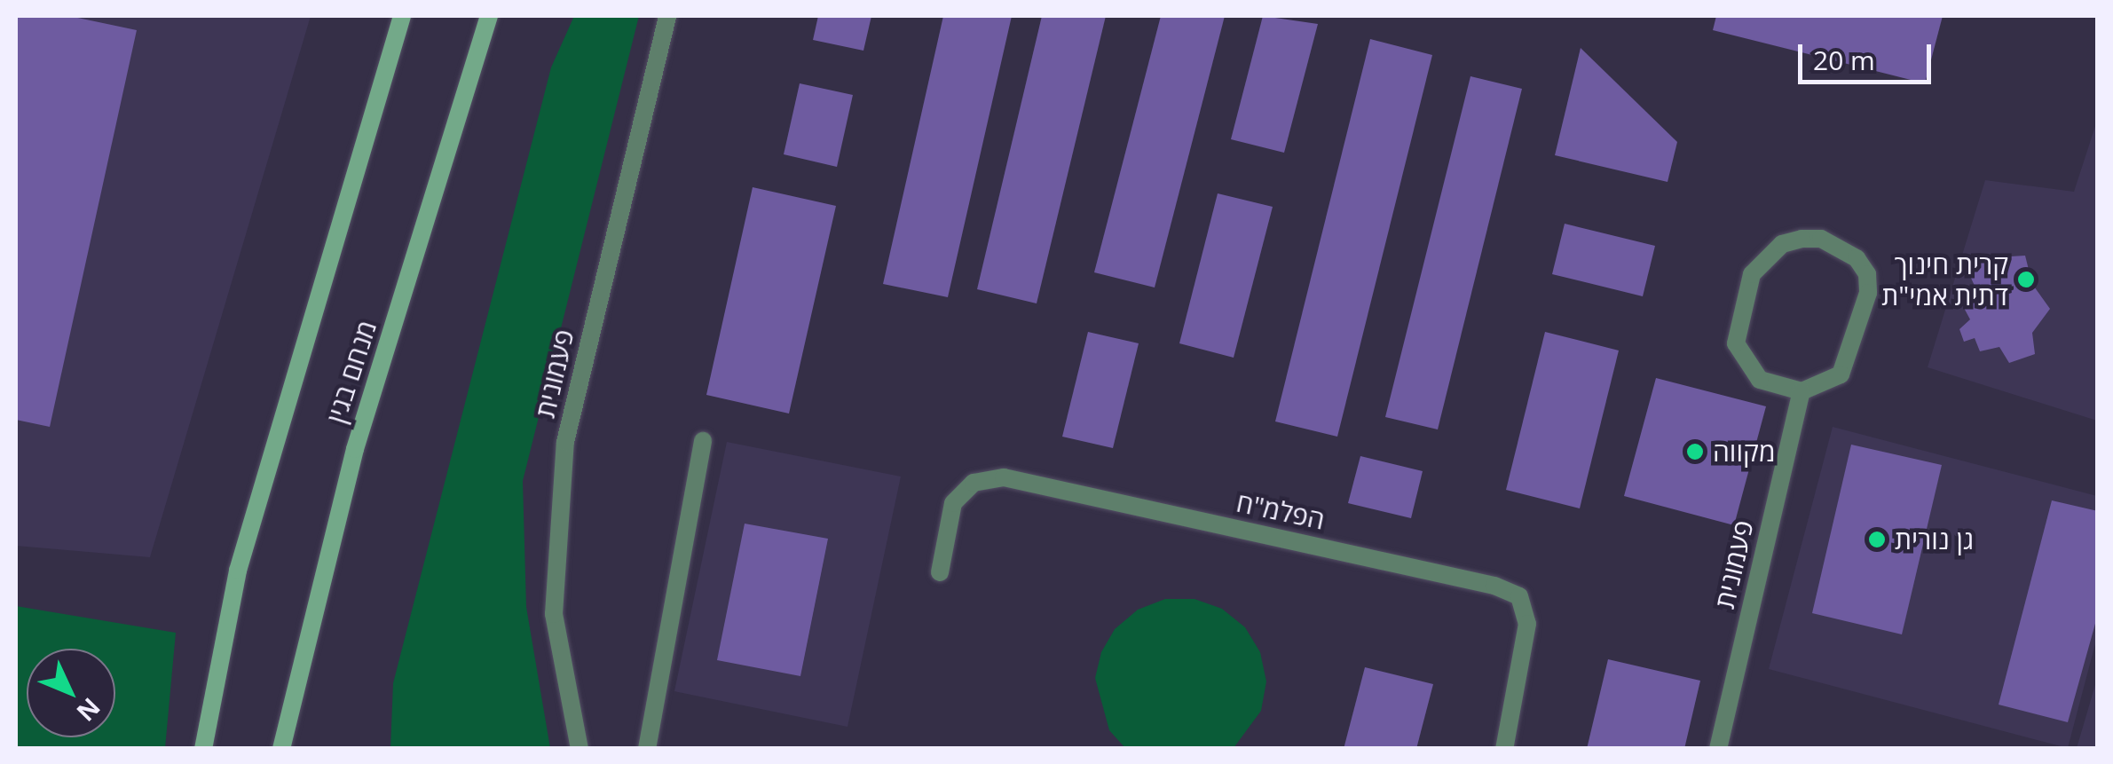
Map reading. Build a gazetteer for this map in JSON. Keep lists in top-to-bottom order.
{
  "streets": {
    "main road": ["מנחם בגין"],
    "street": ["פעמונית", "הפלמ\"ח"]
  },
  "places": ["קרית חינוך דתית אמי\"ת", "מקווה", "גן נורית"],
  "scale_bar": "20 m",
  "north": "bottom right"
}
